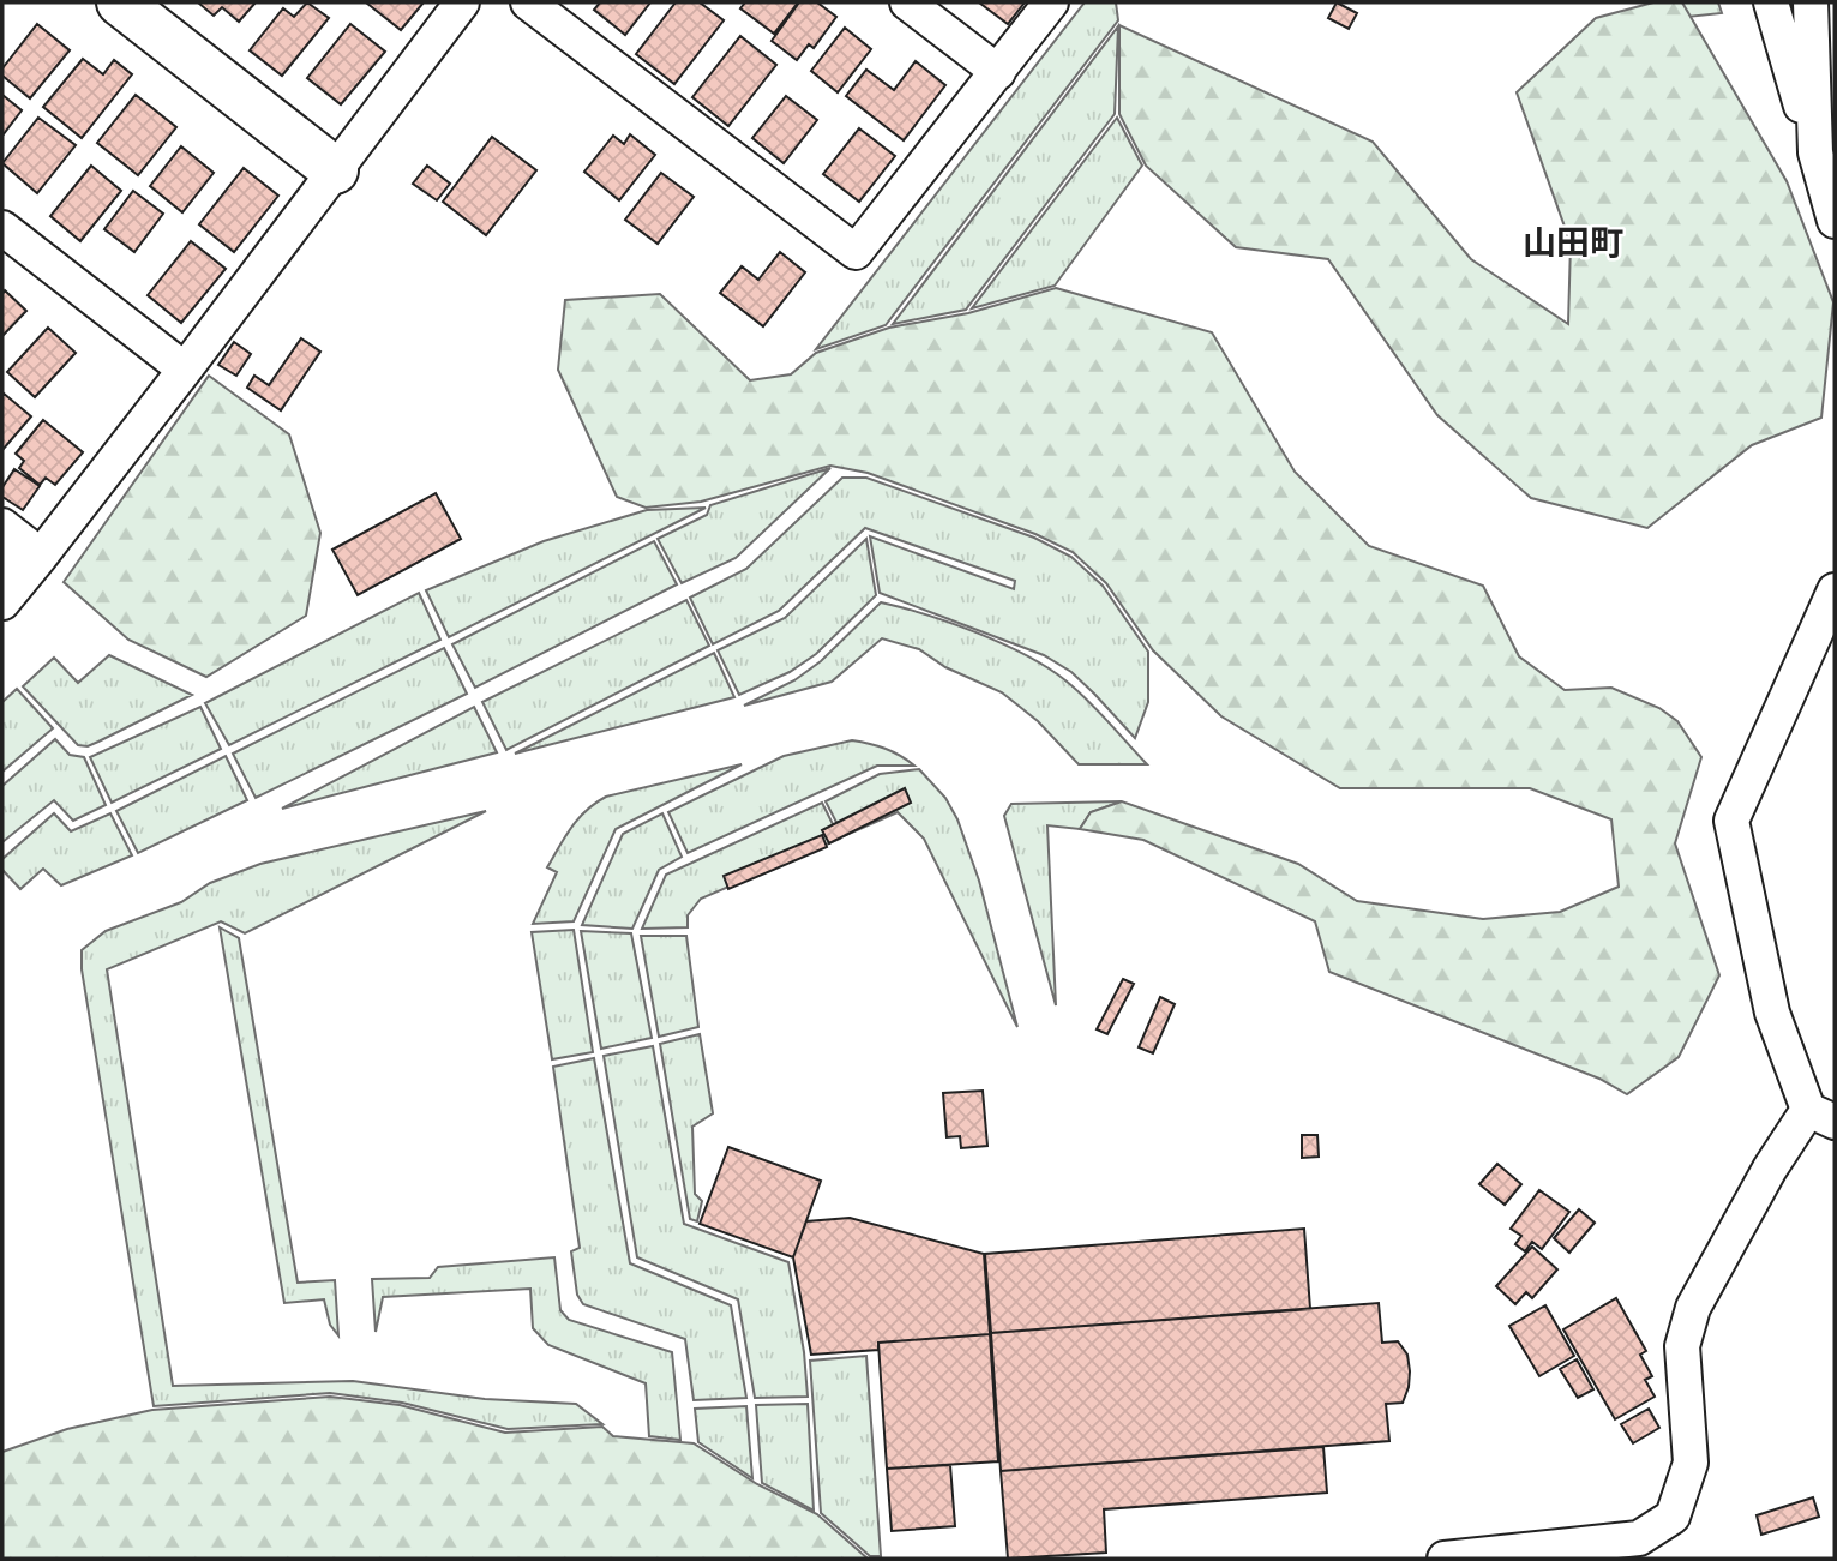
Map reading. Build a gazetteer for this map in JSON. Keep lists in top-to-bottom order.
{
  "districts": ["山田町"]
}
